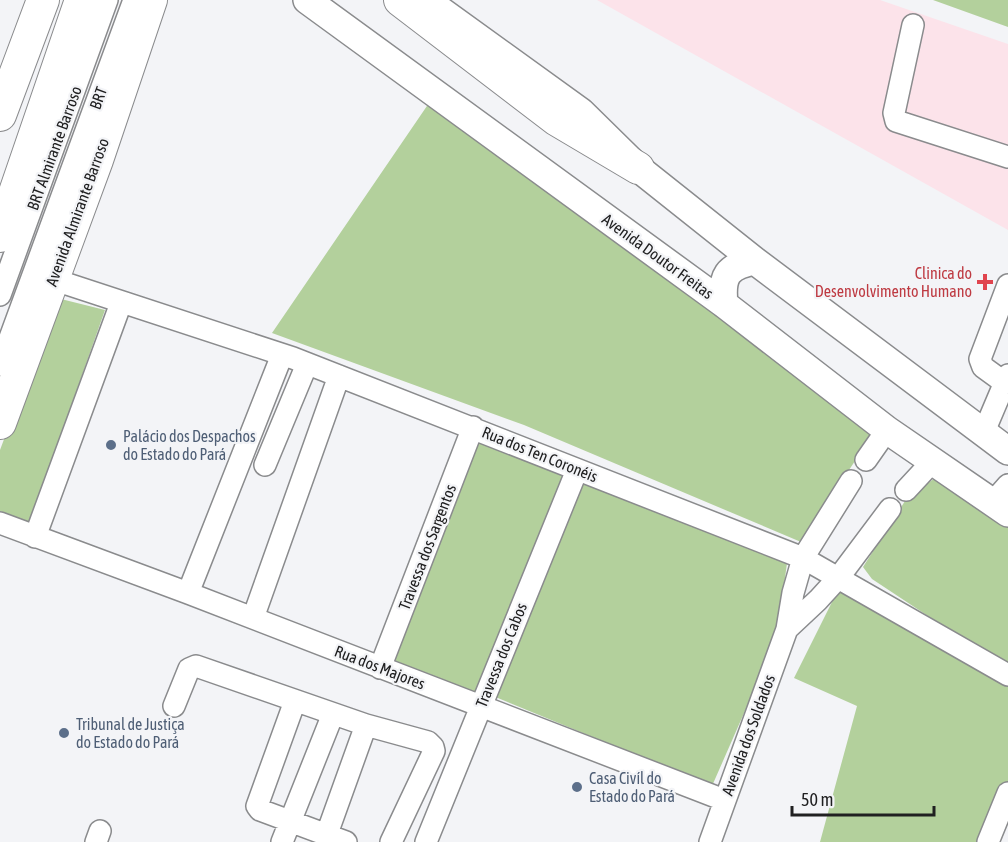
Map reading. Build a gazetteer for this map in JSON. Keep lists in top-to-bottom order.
{
  "streets": {
    "highway": ["Avenida Almirante Barroso"],
    "main road": ["Avenida Doutor Freitas"],
    "street": [
      "BRT",
      "BRT Almirante Barroso",
      "Rua dos Ten Coronéis",
      "Travessa dos Sargentos",
      "Travessa dos Cabos",
      "Rua dos Majores",
      "Avenida dos Soldados"
    ]
  },
  "crossings": [
    ["BRT", "Avenida Almirante Barroso"],
    ["Avenida Almirante Barroso", "Rua dos Ten Coronéis"],
    ["Rua dos Ten Coronéis", "Travessa dos Sargentos"],
    ["Rua dos Ten Coronéis", "Travessa dos Cabos"],
    ["Rua dos Ten Coronéis", "Avenida dos Soldados"],
    ["Travessa dos Sargentos", "Rua dos Majores"],
    ["Travessa dos Cabos", "Rua dos Majores"],
    ["Rua dos Majores", "Avenida dos Soldados"]
  ],
  "places": {
    "health": ["Clinica do Desenvolvimento Humano"],
    "other": ["Palácio dos Despachos do Estado do Pará", "Tribunal de Justiça do Estado do Pará", "Casa Civíl do Estado do Pará"]
  },
  "scale_bar": "50 m"
}
